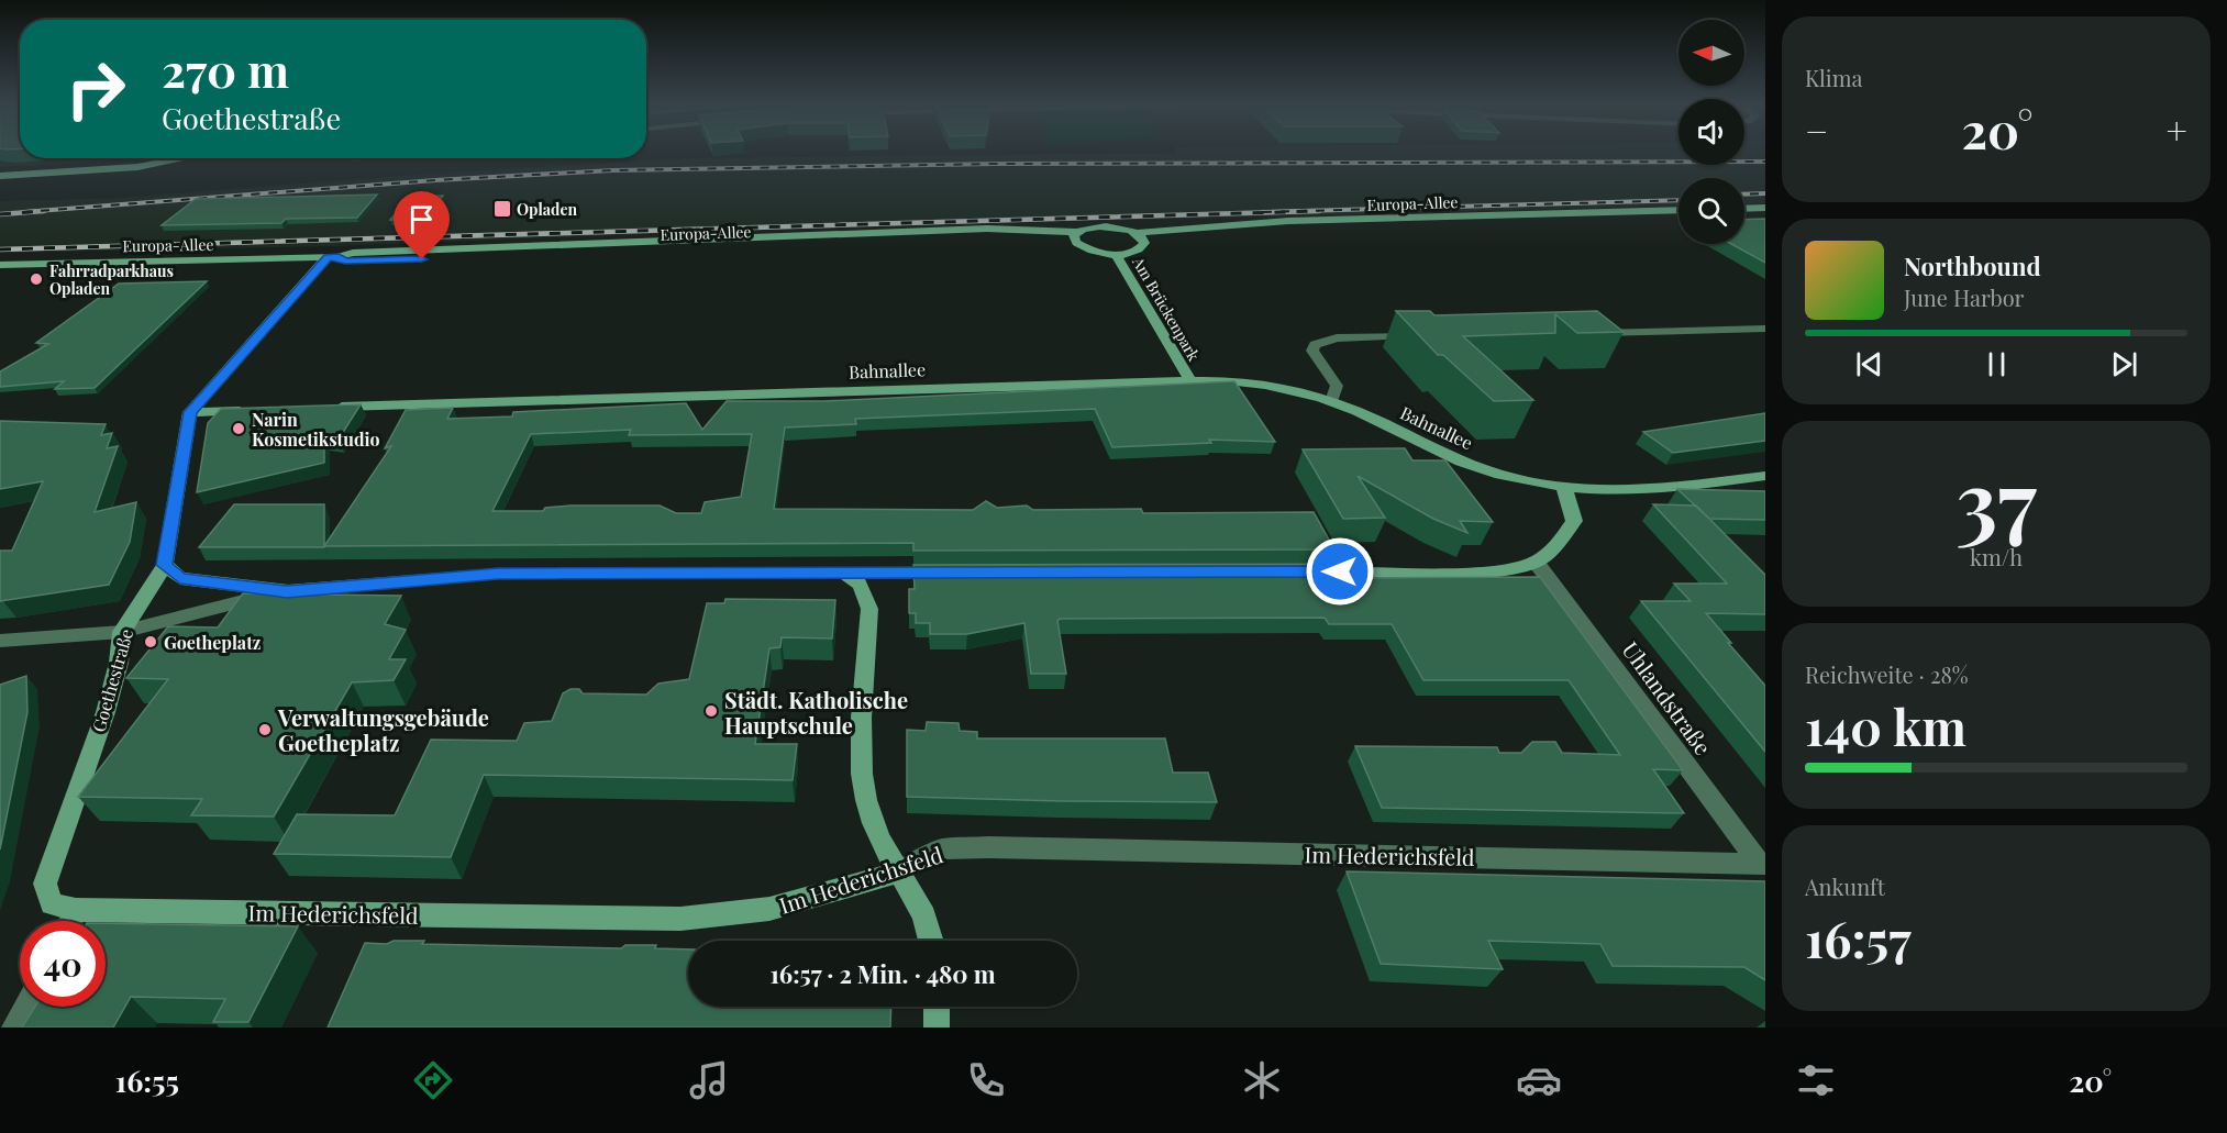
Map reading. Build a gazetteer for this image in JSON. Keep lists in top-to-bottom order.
{
  "streets": {
    "street": [
      "Europa-Allee",
      "Am Brückenpark",
      "Bahnallee",
      "Goethestraße",
      "Uhlandstraße",
      "Im Hederichsfeld"
    ]
  },
  "crossings": [
    ["Am Brückenpark", "Bahnallee"],
    ["Goethestraße", "Im Hederichsfeld"],
    ["Uhlandstraße", "Im Hederichsfeld"]
  ],
  "places": {
    "transit": ["Opladen"],
    "other": [
      "Fahrradparkhaus Opladen",
      "Narin Kosmetikstudio",
      "Goetheplatz",
      "Städt. Katholische Hauptschule",
      "Verwaltungsgebäude Goetheplatz"
    ]
  },
  "north": "left",
  "page": {
    "tile": [
      "Klima",
      ["37", "km/h"],
      ["Reichweite · 28%", "140 km"],
      ["Ankunft", "16:57"]
    ],
    "turn": ["270 m", "Goethestraße"],
    "heat": ["−", "20°", "+"],
    "song": ["Northbound", "June Harbor"],
    "limit": "40",
    "trip": "16:57 · 2 Min. · 480 m",
    "tabs": ["16:55", "20°"]
  }
}
